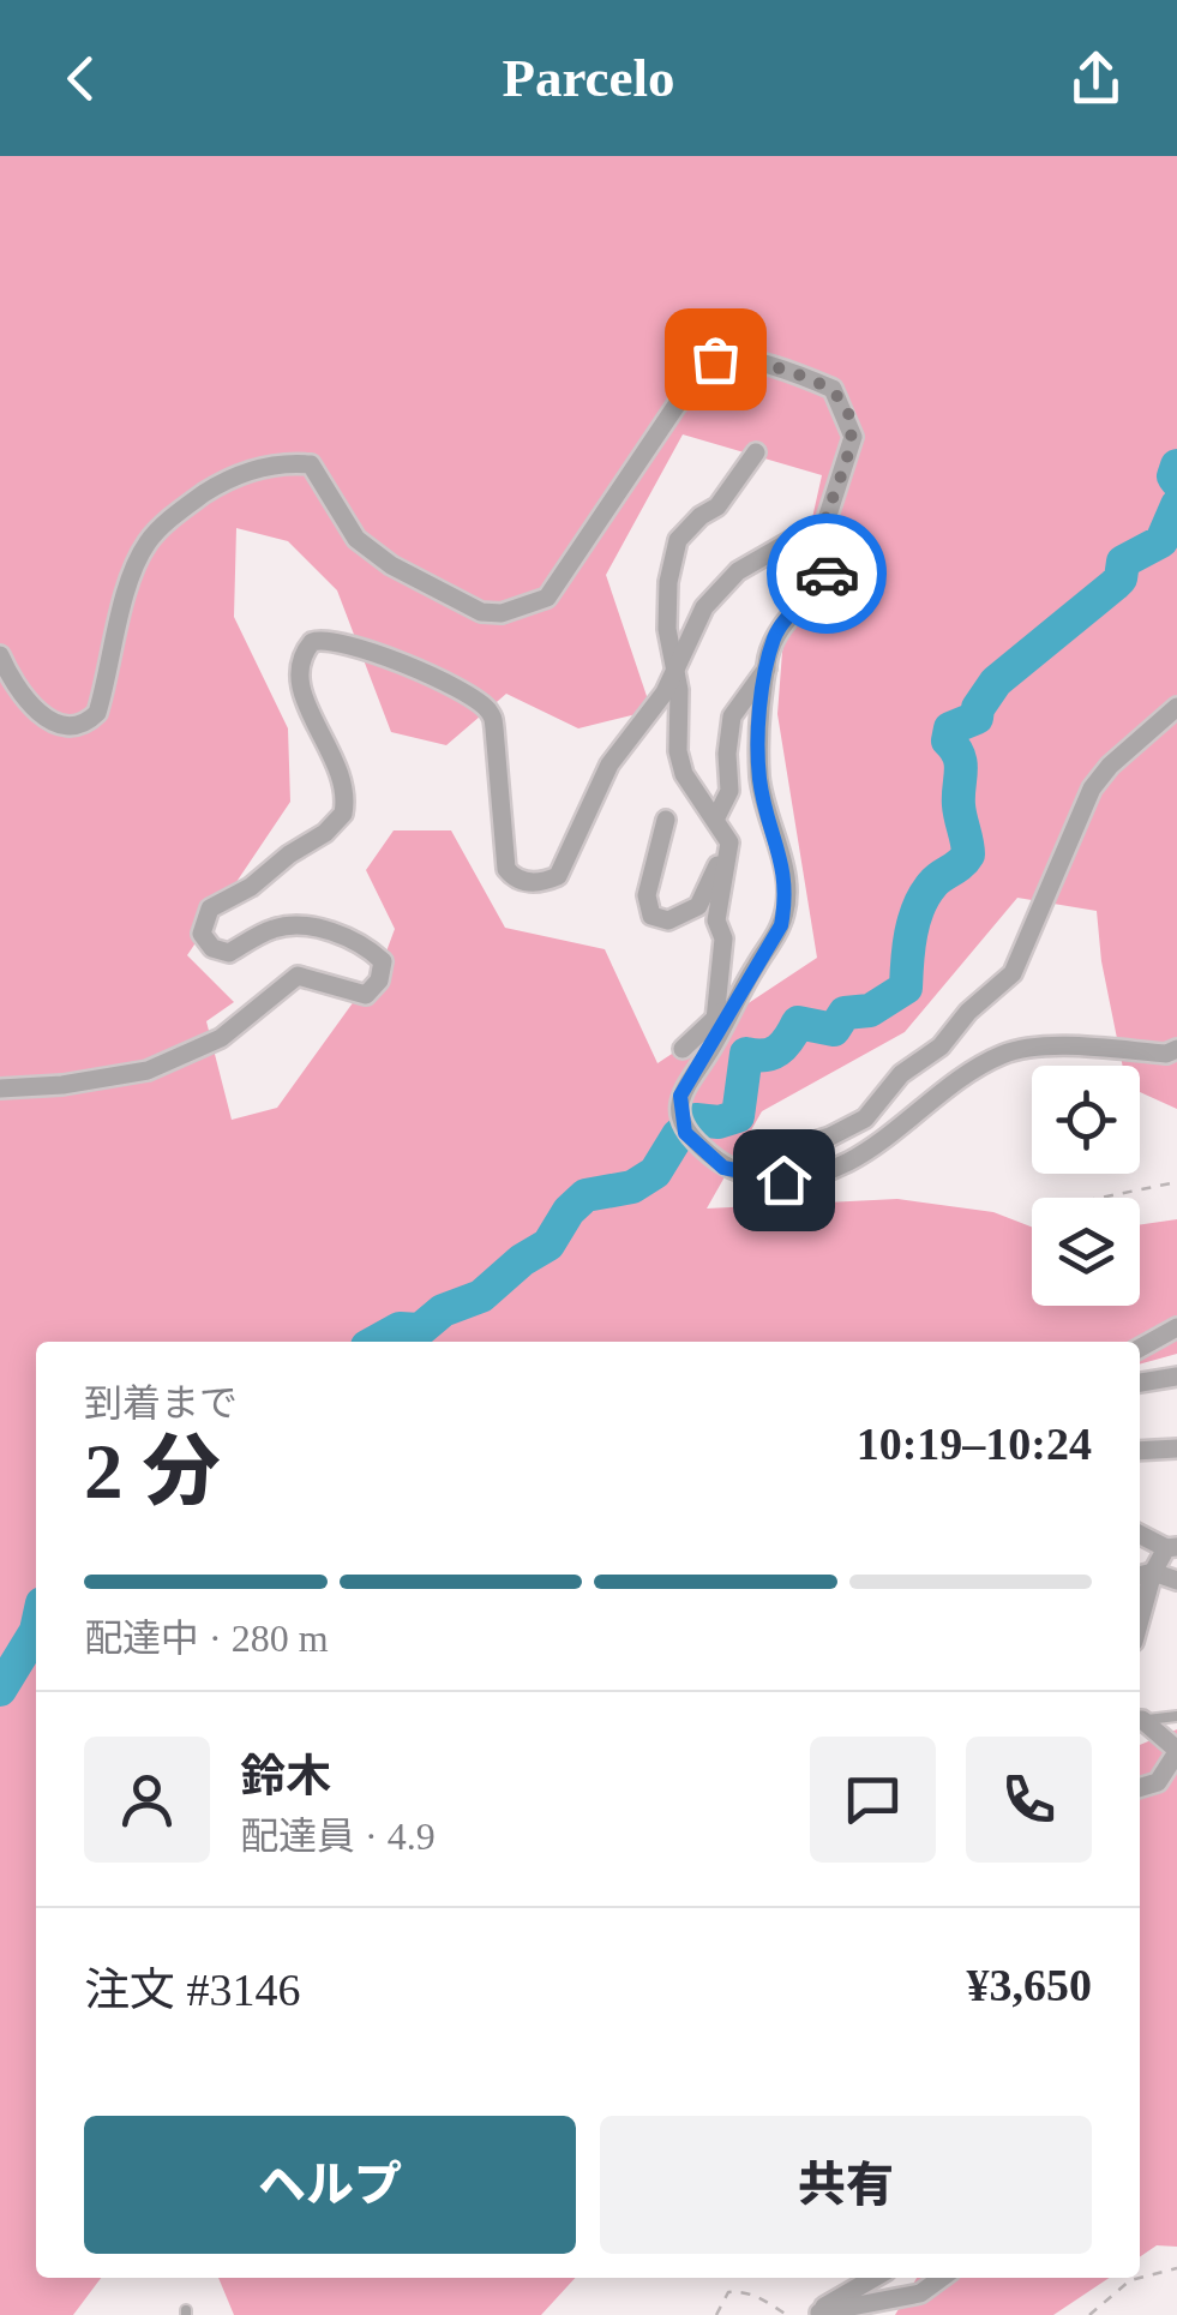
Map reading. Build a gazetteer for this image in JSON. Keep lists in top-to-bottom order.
{
  "page": {
    "header": "Parcelo",
    "heading": ["2 分", "到着まで", "10:19–10:24"],
    "panel": [
      "鈴木",
      "配達員 · 4.9",
      "注文 #3146",
      "¥3,650"
    ],
    "bar": "配達中 · 280 m",
    "buttons": ["ヘルプ", "共有"]
  }
}
